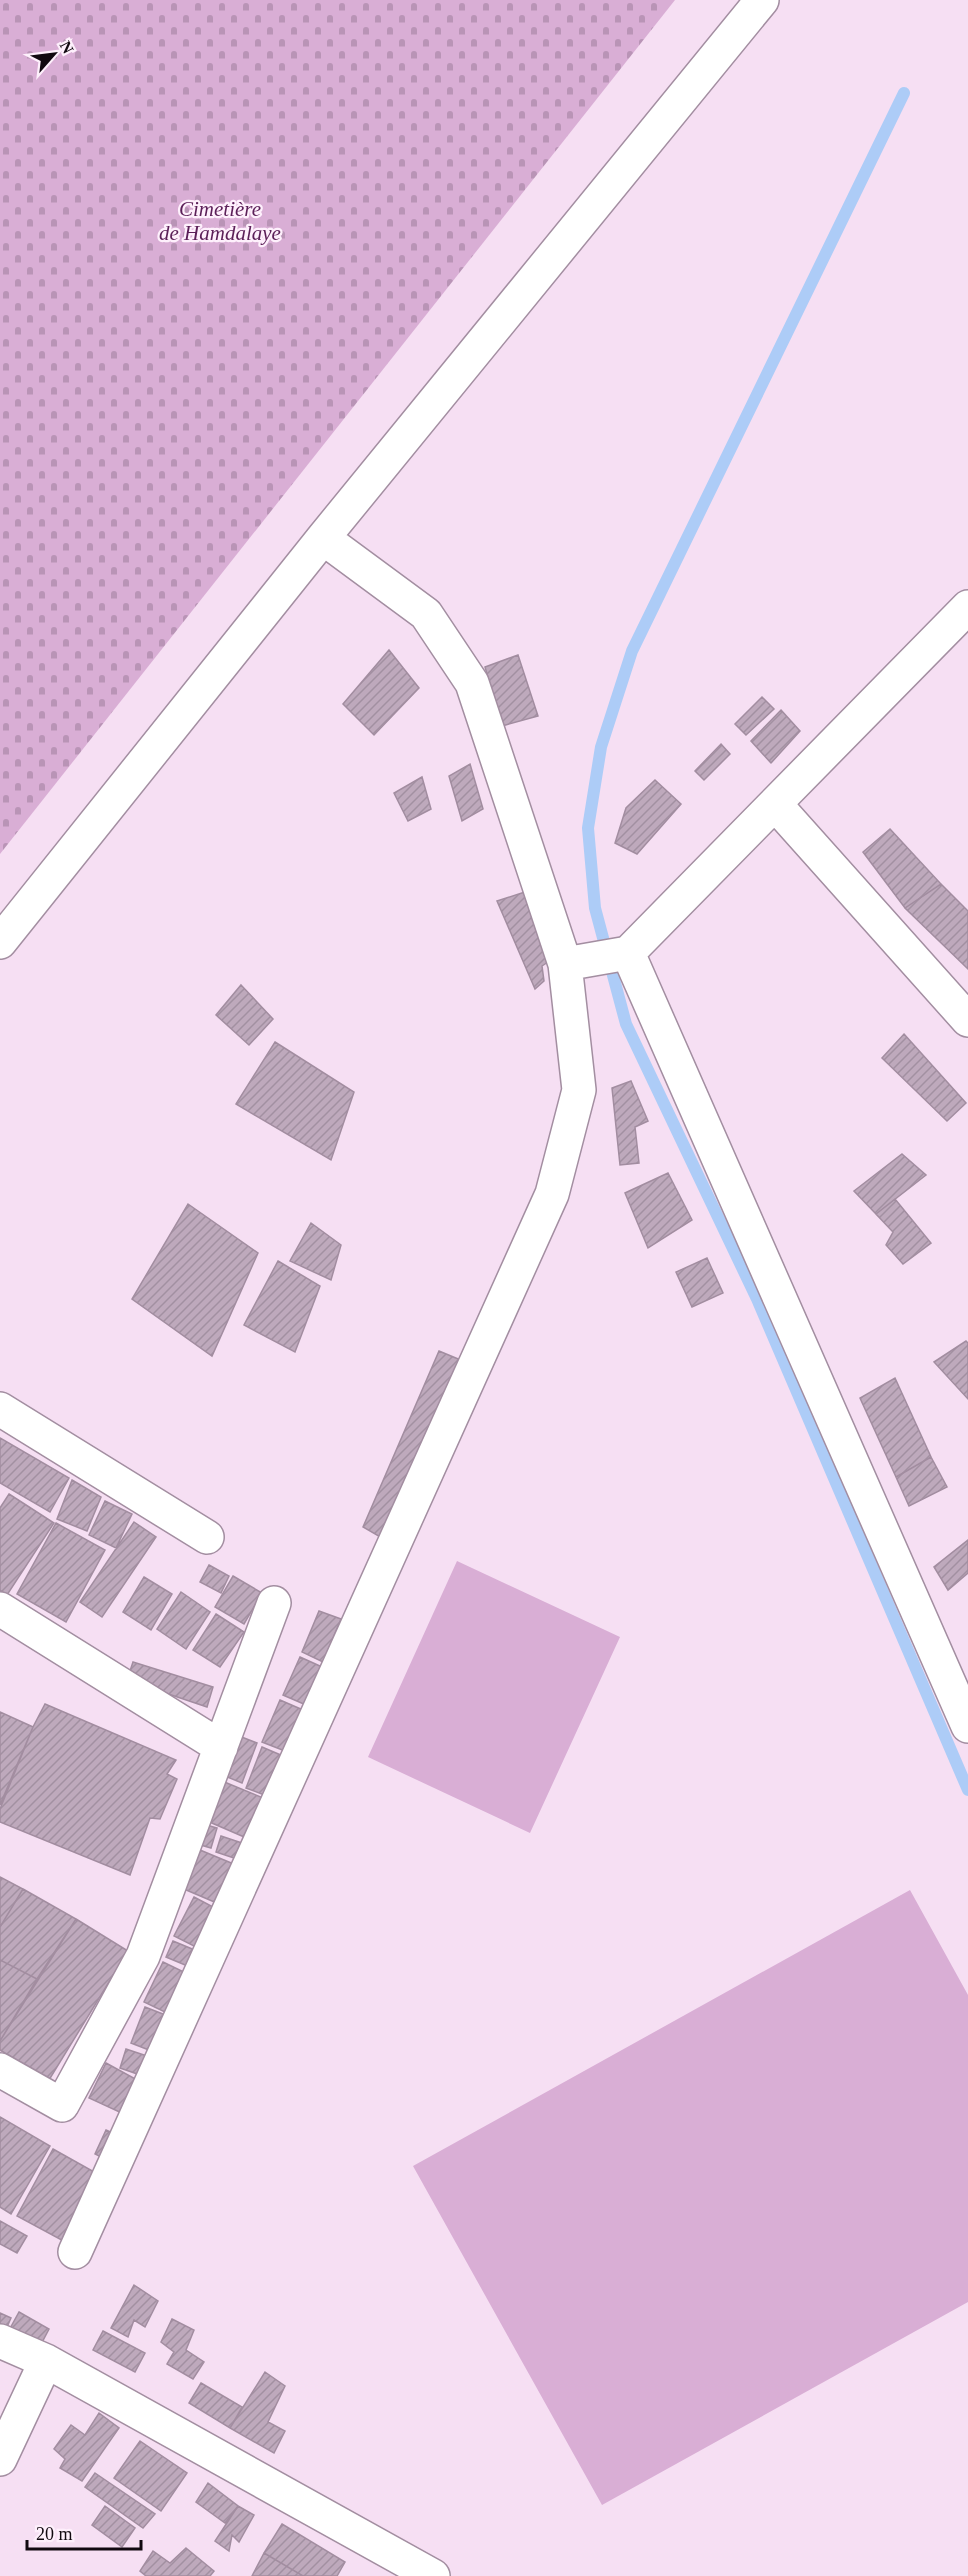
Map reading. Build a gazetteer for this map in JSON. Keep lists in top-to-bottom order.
{
  "parks": ["Cimetière de Hamdalaye"],
  "scale_bar": "20 m",
  "north": "top right"
}
